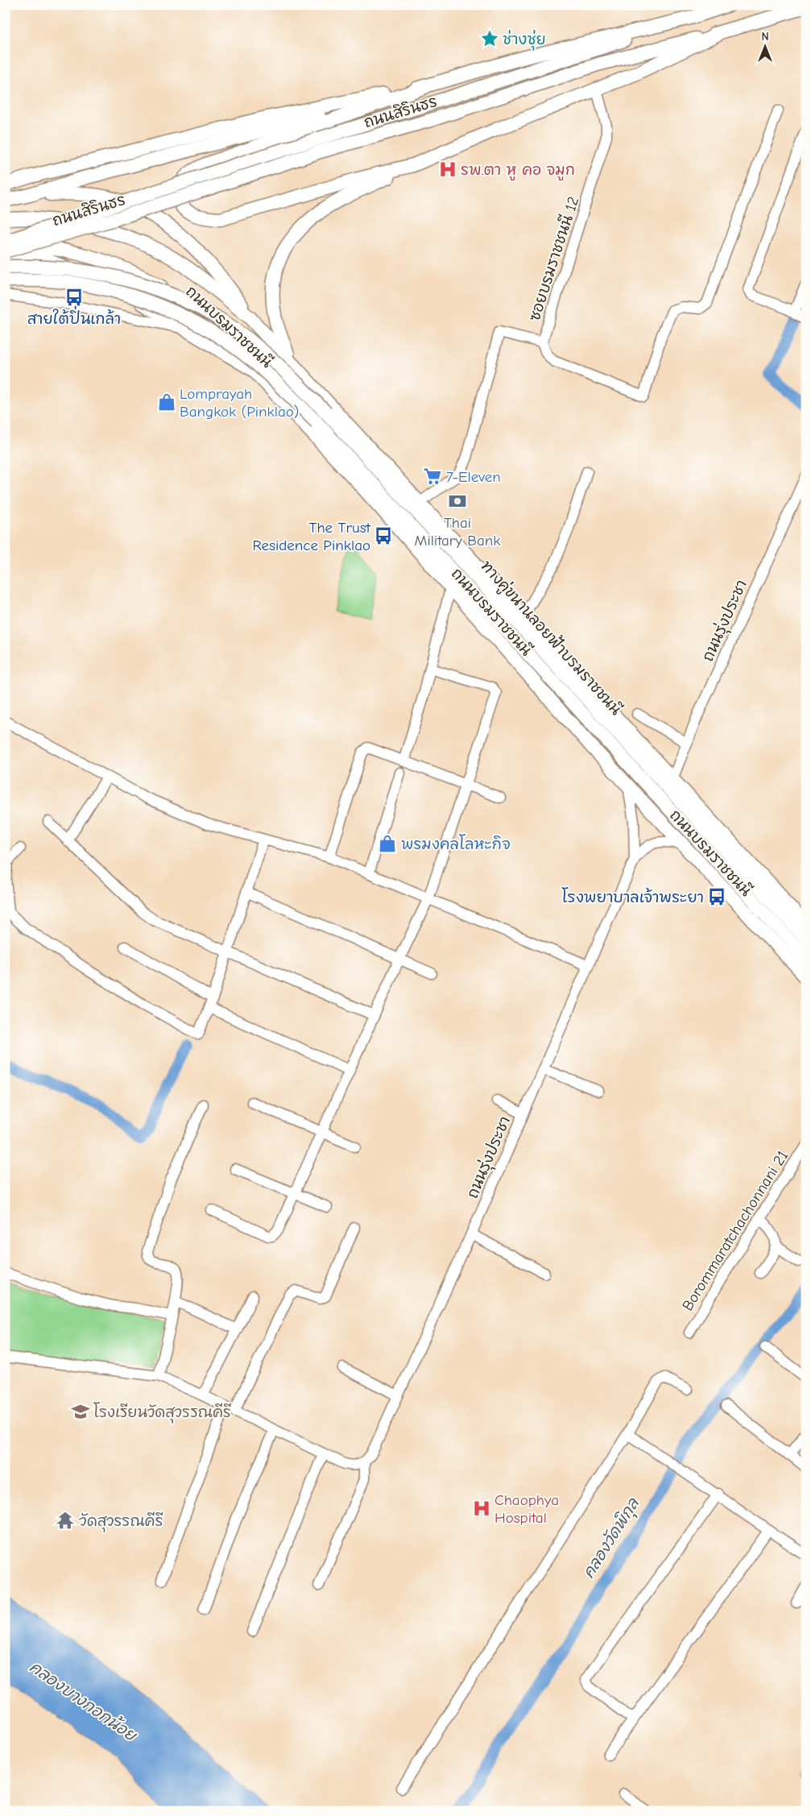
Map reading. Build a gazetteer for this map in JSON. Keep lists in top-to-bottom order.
{
  "streets": {
    "main road": ["ถนนสิรินธร", "ถนนบรมราชชนนี", "ทางคู่ขนานลอยฟ้าบรมราชชนนี"],
    "street": ["ซอยบรมราชชนนี 12", "ถนนรุ่งประชา", "Borommaratchachonnani 21"]
  },
  "crossings": [
    ["ซอยบรมราชชนนี 12", "ถนนบรมราชชนนี"],
    ["ถนนบรมราชชนนี", "ถนนรุ่งประชา"]
  ],
  "water": ["คลองวัดพิกุล", "คลองบางกอกน้อย"],
  "places": {
    "place": ["ช่างชุ่ย"],
    "hospital": ["รพ.ตา หู คอ จมูก", "Chaophya Hospital"],
    "bus stop": ["สายใต้ปิ่นเกล้า", "The Trust Residence Pinklao", "โรงพยาบาลเจ้าพระยา"],
    "shop": ["Lomprayah Bangkok (Pinklao)", "พรมงคลโลหะกิจ"],
    "supermarket": ["7-Eleven"],
    "bank": ["Thai Military Bank"],
    "school or university": ["โรงเรียนวัดสุวรรณคีรี"],
    "temple": ["วัดสุวรรณคีรี"]
  },
  "north": "top"
}
